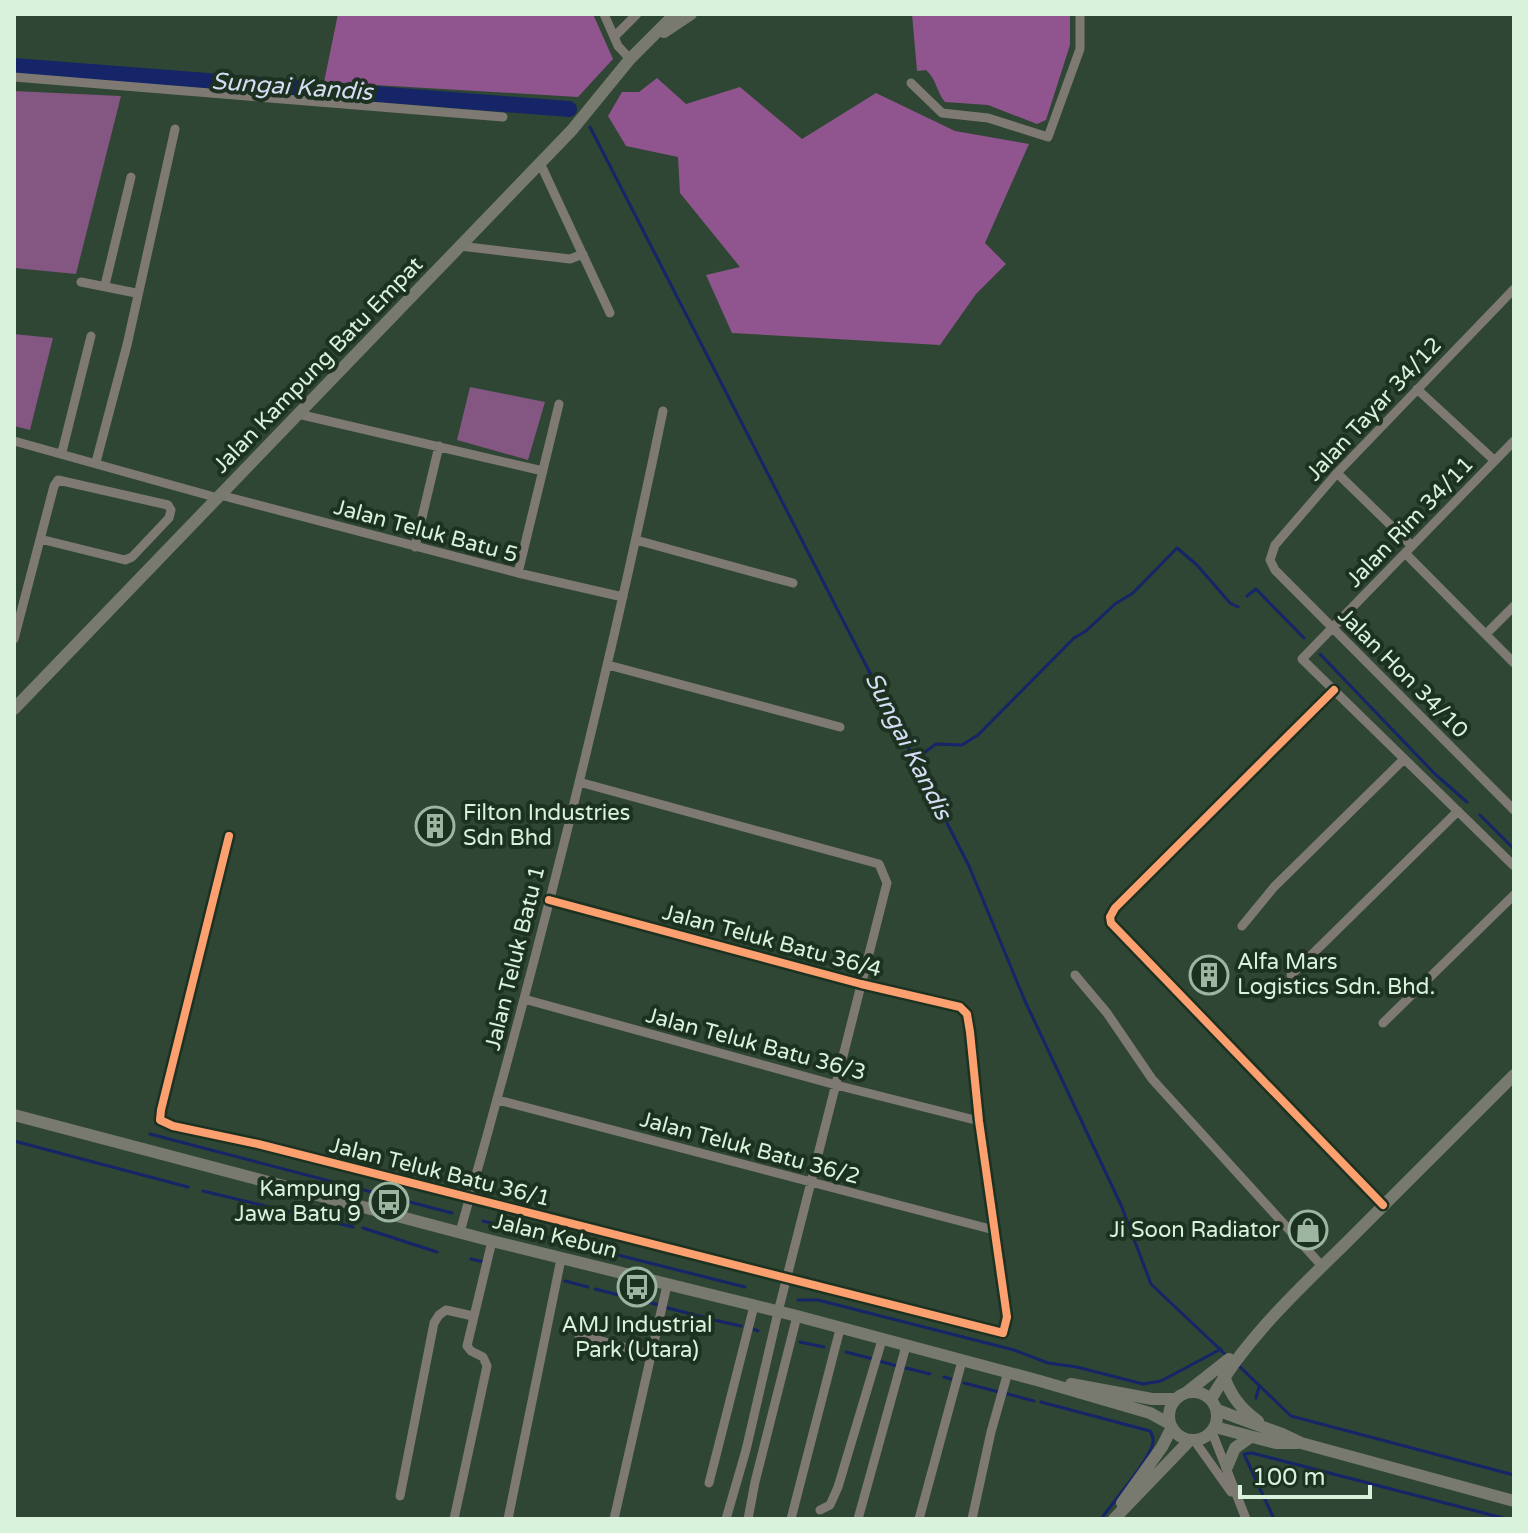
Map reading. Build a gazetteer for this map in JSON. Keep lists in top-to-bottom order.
{
  "streets": {
    "main road": ["Jalan Kampung Batu Empat", "Jalan Kebun"],
    "street": [
      "Jalan Tayar 34/12",
      "Jalan Rim 34/11",
      "Jalan Teluk Batu 5",
      "Jalan Hon 34/10",
      "Jalan Teluk Batu 36/4",
      "Jalan Teluk Batu 1",
      "Jalan Teluk Batu 36/3",
      "Jalan Teluk Batu 36/2",
      "Jalan Teluk Batu 36/1"
    ]
  },
  "crossings": [
    ["Jalan Kampung Batu Empat", "Jalan Teluk Batu 5"],
    ["Jalan Tayar 34/12", "Jalan Hon 34/10"],
    ["Jalan Rim 34/11", "Jalan Hon 34/10"],
    ["Jalan Teluk Batu 5", "Jalan Teluk Batu 1"],
    ["Jalan Teluk Batu 36/4", "Jalan Teluk Batu 1"],
    ["Jalan Teluk Batu 36/4", "Jalan Teluk Batu 36/3"],
    ["Jalan Teluk Batu 1", "Jalan Teluk Batu 36/3"],
    ["Jalan Teluk Batu 1", "Jalan Teluk Batu 36/2"],
    ["Jalan Teluk Batu 1", "Jalan Teluk Batu 36/1"],
    ["Jalan Teluk Batu 1", "Jalan Kebun"],
    ["Jalan Teluk Batu 36/2", "Jalan Teluk Batu 36/1"]
  ],
  "water": ["Sungai Kandis"],
  "places": {
    "building": ["Filton Industries Sdn Bhd", "Alfa Mars Logistics Sdn. Bhd."],
    "bus stop": ["Kampung Jawa Batu 9", "AMJ Industrial Park (Utara)"],
    "shop": ["Ji Soon Radiator"]
  },
  "scale_bar": "100 m"
}
